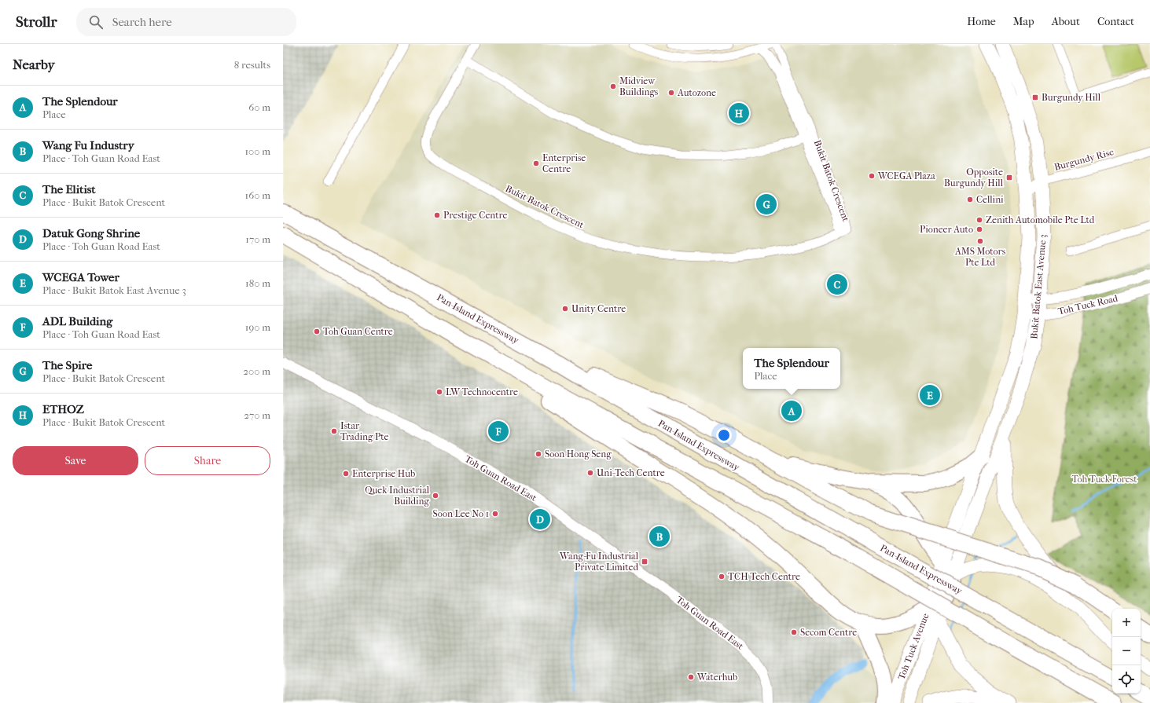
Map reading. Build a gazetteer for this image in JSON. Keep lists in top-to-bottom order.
{
  "streets": {
    "highway": ["Pan-Island Expressway"],
    "main road": ["Bukit Batok East Avenue 3", "Toh Tuck Avenue"],
    "street": [
      "Burgundy Rise",
      "Bukit Batok Crescent",
      "Toh Tuck Road",
      "Toh Guan Road East"
    ]
  },
  "crossings": [
    ["Burgundy Rise", "Bukit Batok East Avenue 3"],
    ["Bukit Batok East Avenue 3", "Toh Tuck Road"],
    ["Bukit Batok East Avenue 3", "Toh Tuck Avenue"]
  ],
  "parks": ["Toh Tuck Forest"],
  "places": {
    "other": [
      "Midview Buildings",
      "Autozone",
      "Enterprise Centre",
      "WCEGA Plaza",
      "Cellini",
      "Prestige Centre",
      "Zenith Automobile Pte Ltd",
      "Pioneer Auto",
      "AMS Motors Pte Ltd",
      "Unity Centre",
      "Toh Guan Centre",
      "LW Technocentre",
      "Istar Trading Pte",
      "Soon Hong Seng",
      "Uni-Tech Centre",
      "Enterprise Hub",
      "Quek Industrial Building",
      "Soon Lee No 1",
      "TCH Tech Centre",
      "Secom Centre",
      "Waterhub"
    ],
    "transit": ["Burgundy Hill", "Opposite Burgundy Hill", "Wang-Fu Industrial Private Limited"]
  },
  "page": {
    "header": "Strollr",
    "search": "Search here",
    "nav": [
      "Home",
      "Map",
      "About",
      "Contact"
    ],
    "heading": ["Nearby", "8 results"],
    "list": [
      {
        "mark": "A",
        "name": "The Splendour",
        "note": "Place",
        "value": "60 m"
      },
      {
        "mark": "B",
        "name": "Wang Fu Industry",
        "note": "Place · Toh Guan Road East",
        "value": "100 m"
      },
      {
        "mark": "C",
        "name": "The Elitist",
        "note": "Place · Bukit Batok Crescent",
        "value": "160 m"
      },
      {
        "mark": "D",
        "name": "Datuk Gong Shrine",
        "note": "Place · Toh Guan Road East",
        "value": "170 m"
      },
      {
        "mark": "E",
        "name": "WCEGA Tower",
        "note": "Place · Bukit Batok East Avenue 3",
        "value": "180 m"
      },
      {
        "mark": "F",
        "name": "ADL Building",
        "note": "Place · Toh Guan Road East",
        "value": "190 m"
      },
      {
        "mark": "G",
        "name": "The Spire",
        "note": "Place · Bukit Batok Crescent",
        "value": "200 m"
      },
      {
        "mark": "H",
        "name": "ETHOZ",
        "note": "Place · Bukit Batok Crescent",
        "value": "270 m"
      }
    ],
    "pins": [
      "H",
      "G",
      "C",
      "E",
      "A",
      "F",
      "D",
      "B"
    ],
    "popup": ["The Splendour", "Place"],
    "buttons": ["Save", "Share"],
    "map_buttons": ["+", "−"]
  }
}
